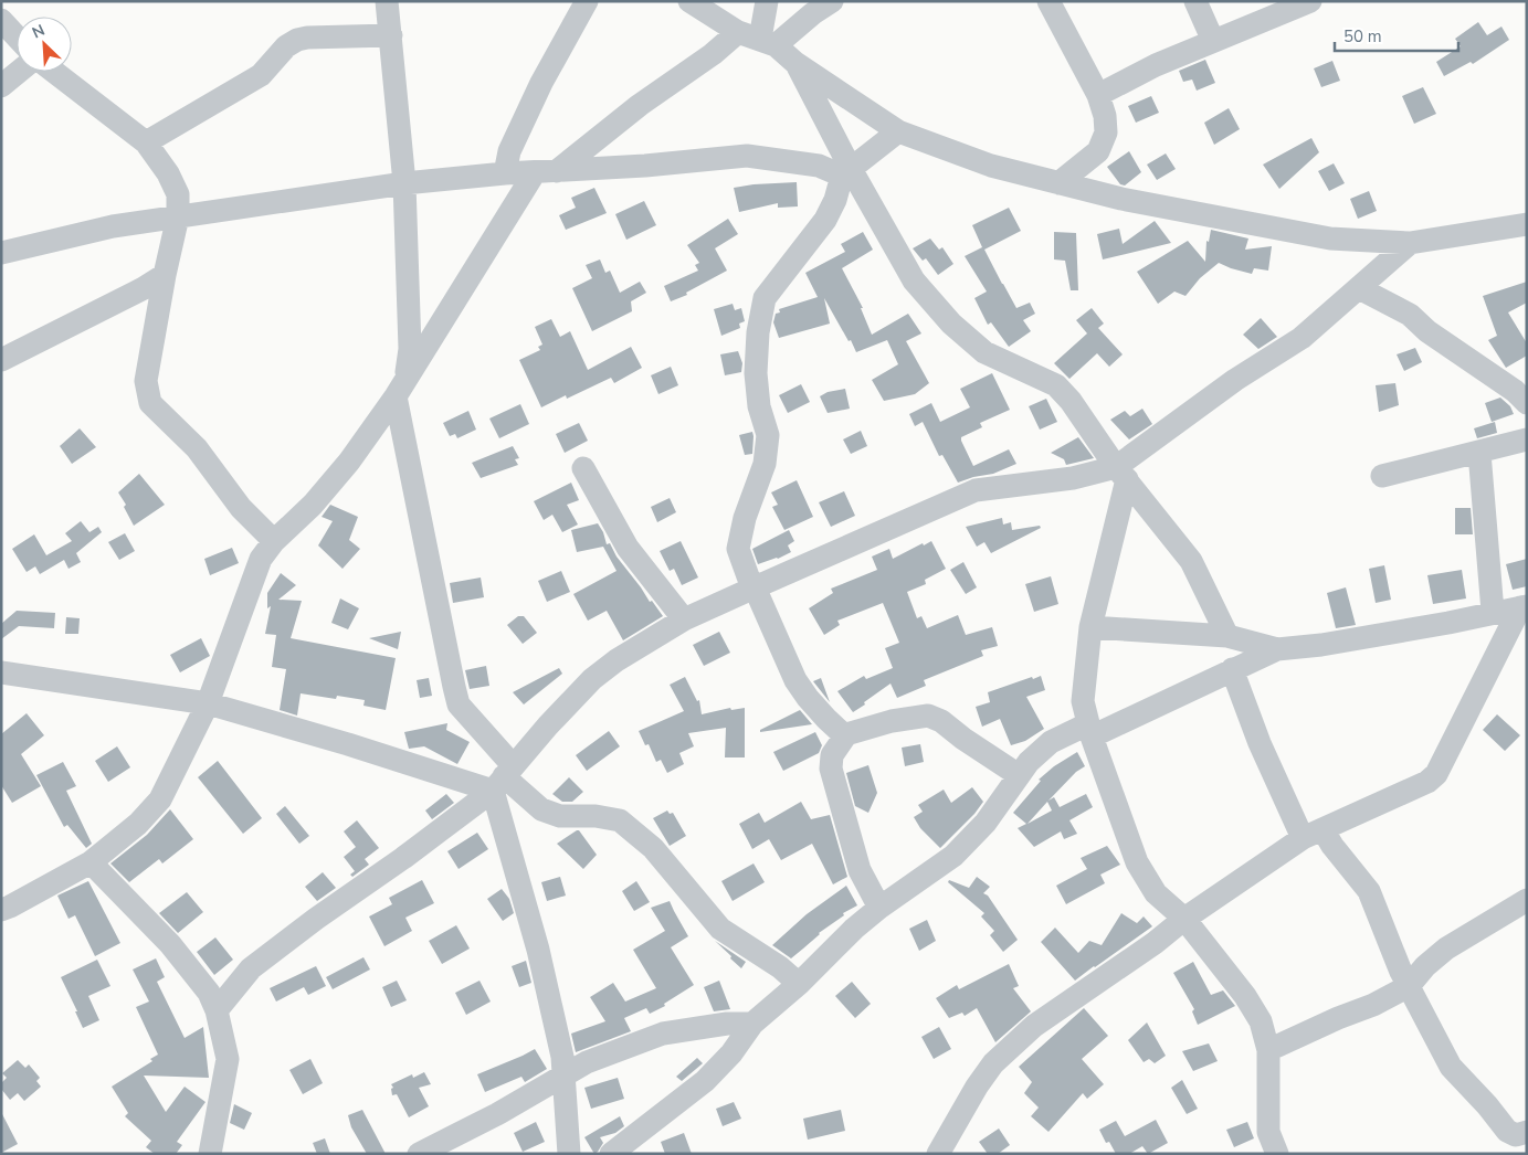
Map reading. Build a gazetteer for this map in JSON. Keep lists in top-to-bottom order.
{
  "scale_bar": "50 m",
  "north": "top left"
}
